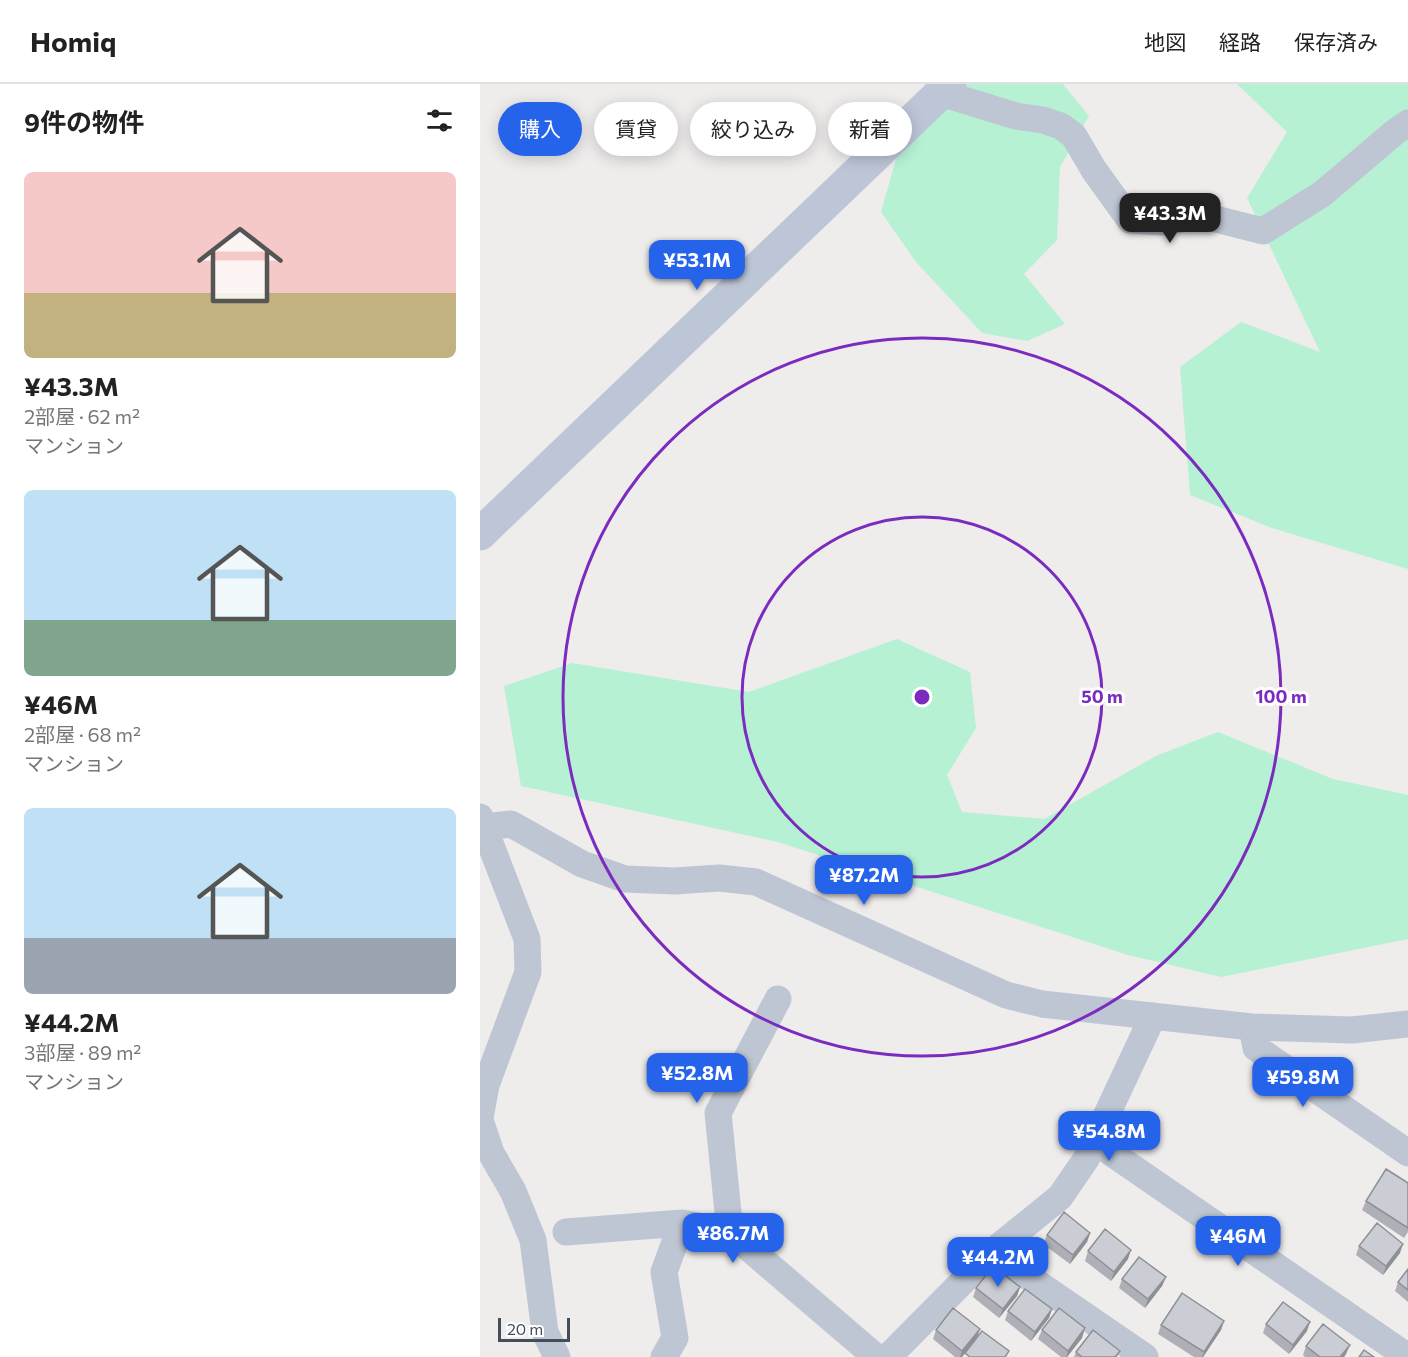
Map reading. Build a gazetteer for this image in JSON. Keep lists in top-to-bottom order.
{
  "scale_bar": "20 m",
  "page": {
    "header": "Homiq",
    "nav": ["地図", "経路", "保存済み"],
    "heading": "9件の物件",
    "chip": [
      "購入",
      "賃貸",
      "絞り込み",
      "新着"
    ],
    "list": [
      {
        "name": "¥43.3M",
        "note": "2部屋 · 62 m² · マンション"
      },
      {
        "name": "¥46M",
        "note": "2部屋 · 68 m² · マンション"
      },
      {
        "name": "¥44.2M",
        "note": "3部屋 · 89 m² · マンション"
      }
    ],
    "price": [
      "¥43.3M",
      "¥53.1M",
      "¥87.2M",
      "¥52.8M",
      "¥59.8M",
      "¥54.8M",
      "¥86.7M",
      "¥46M",
      "¥44.2M"
    ],
    "scale": "20 m"
  },
  "rings": ["50 m", "100 m"]
}
